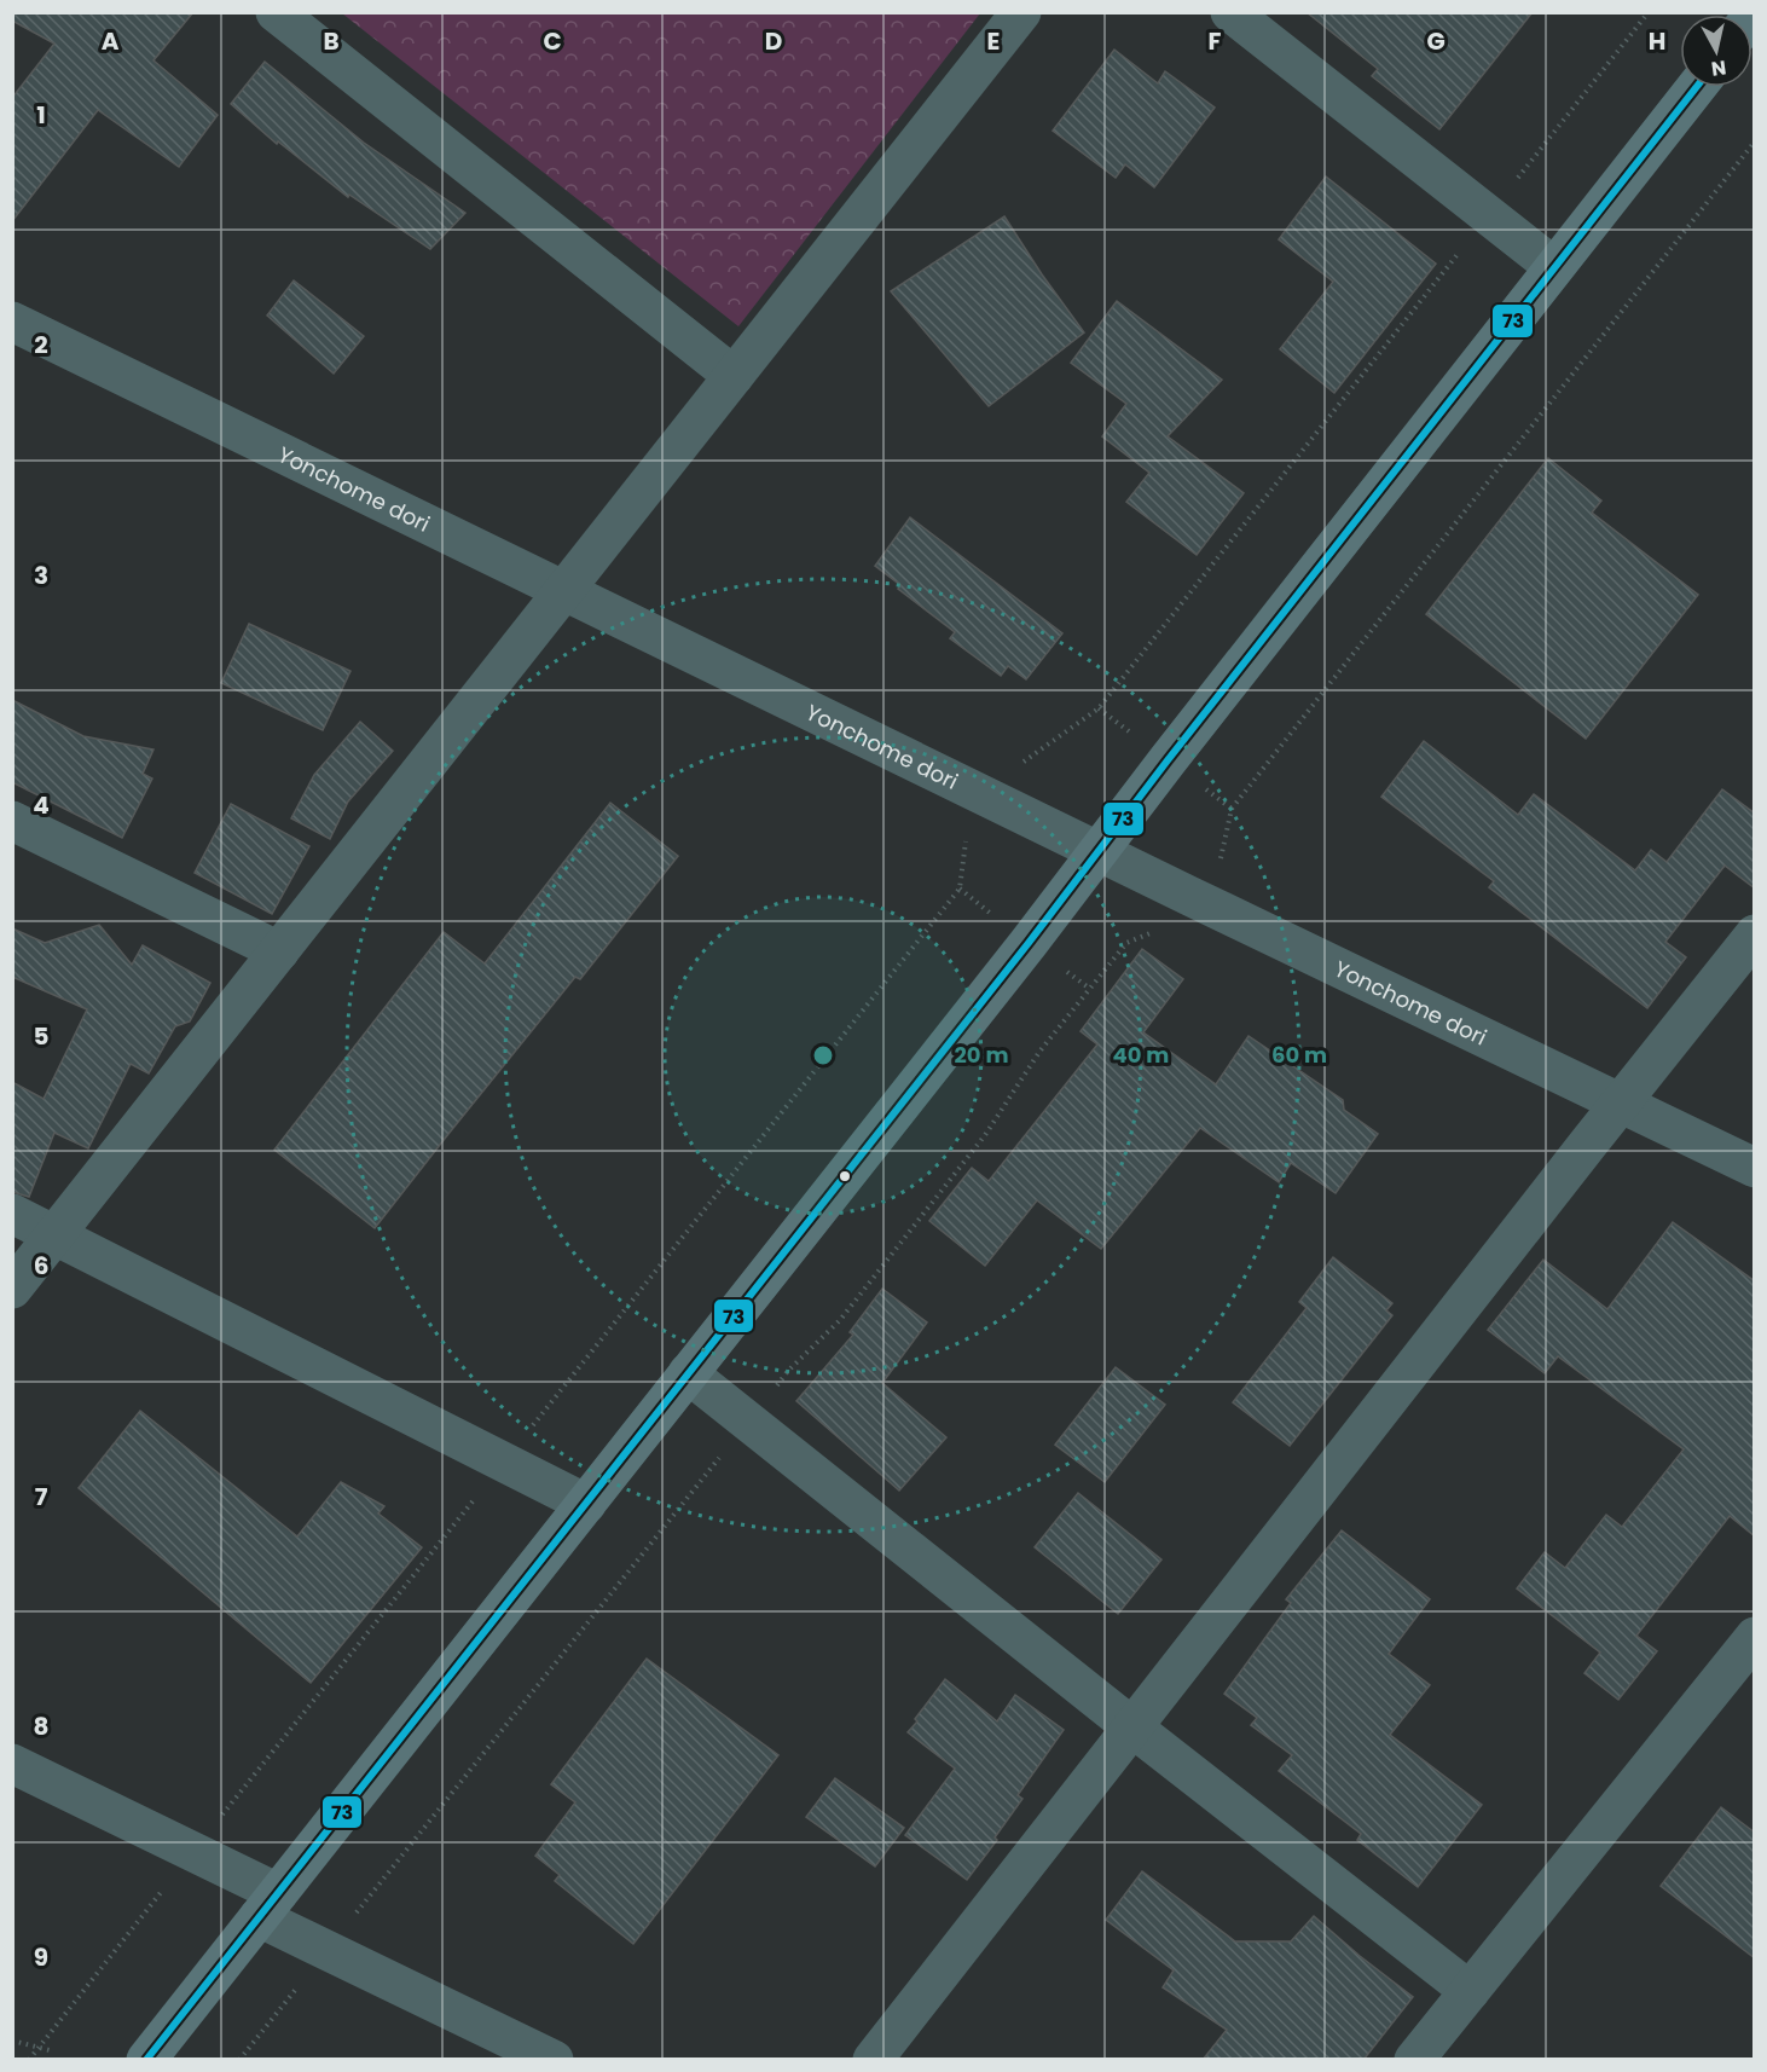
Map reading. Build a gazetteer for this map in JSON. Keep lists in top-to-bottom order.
{
  "streets": {
    "street": ["Yonchome dori"]
  },
  "lines": ["transit line 73"],
  "north": "bottom",
  "grid": {
    "columns": [
      "A",
      "B",
      "C",
      "D",
      "E",
      "F",
      "G",
      "H"
    ],
    "rows": [
      "1",
      "2",
      "3",
      "4",
      "5",
      "6",
      "7",
      "8",
      "9"
    ]
  },
  "rings": ["20 m", "40 m", "60 m"]
}
